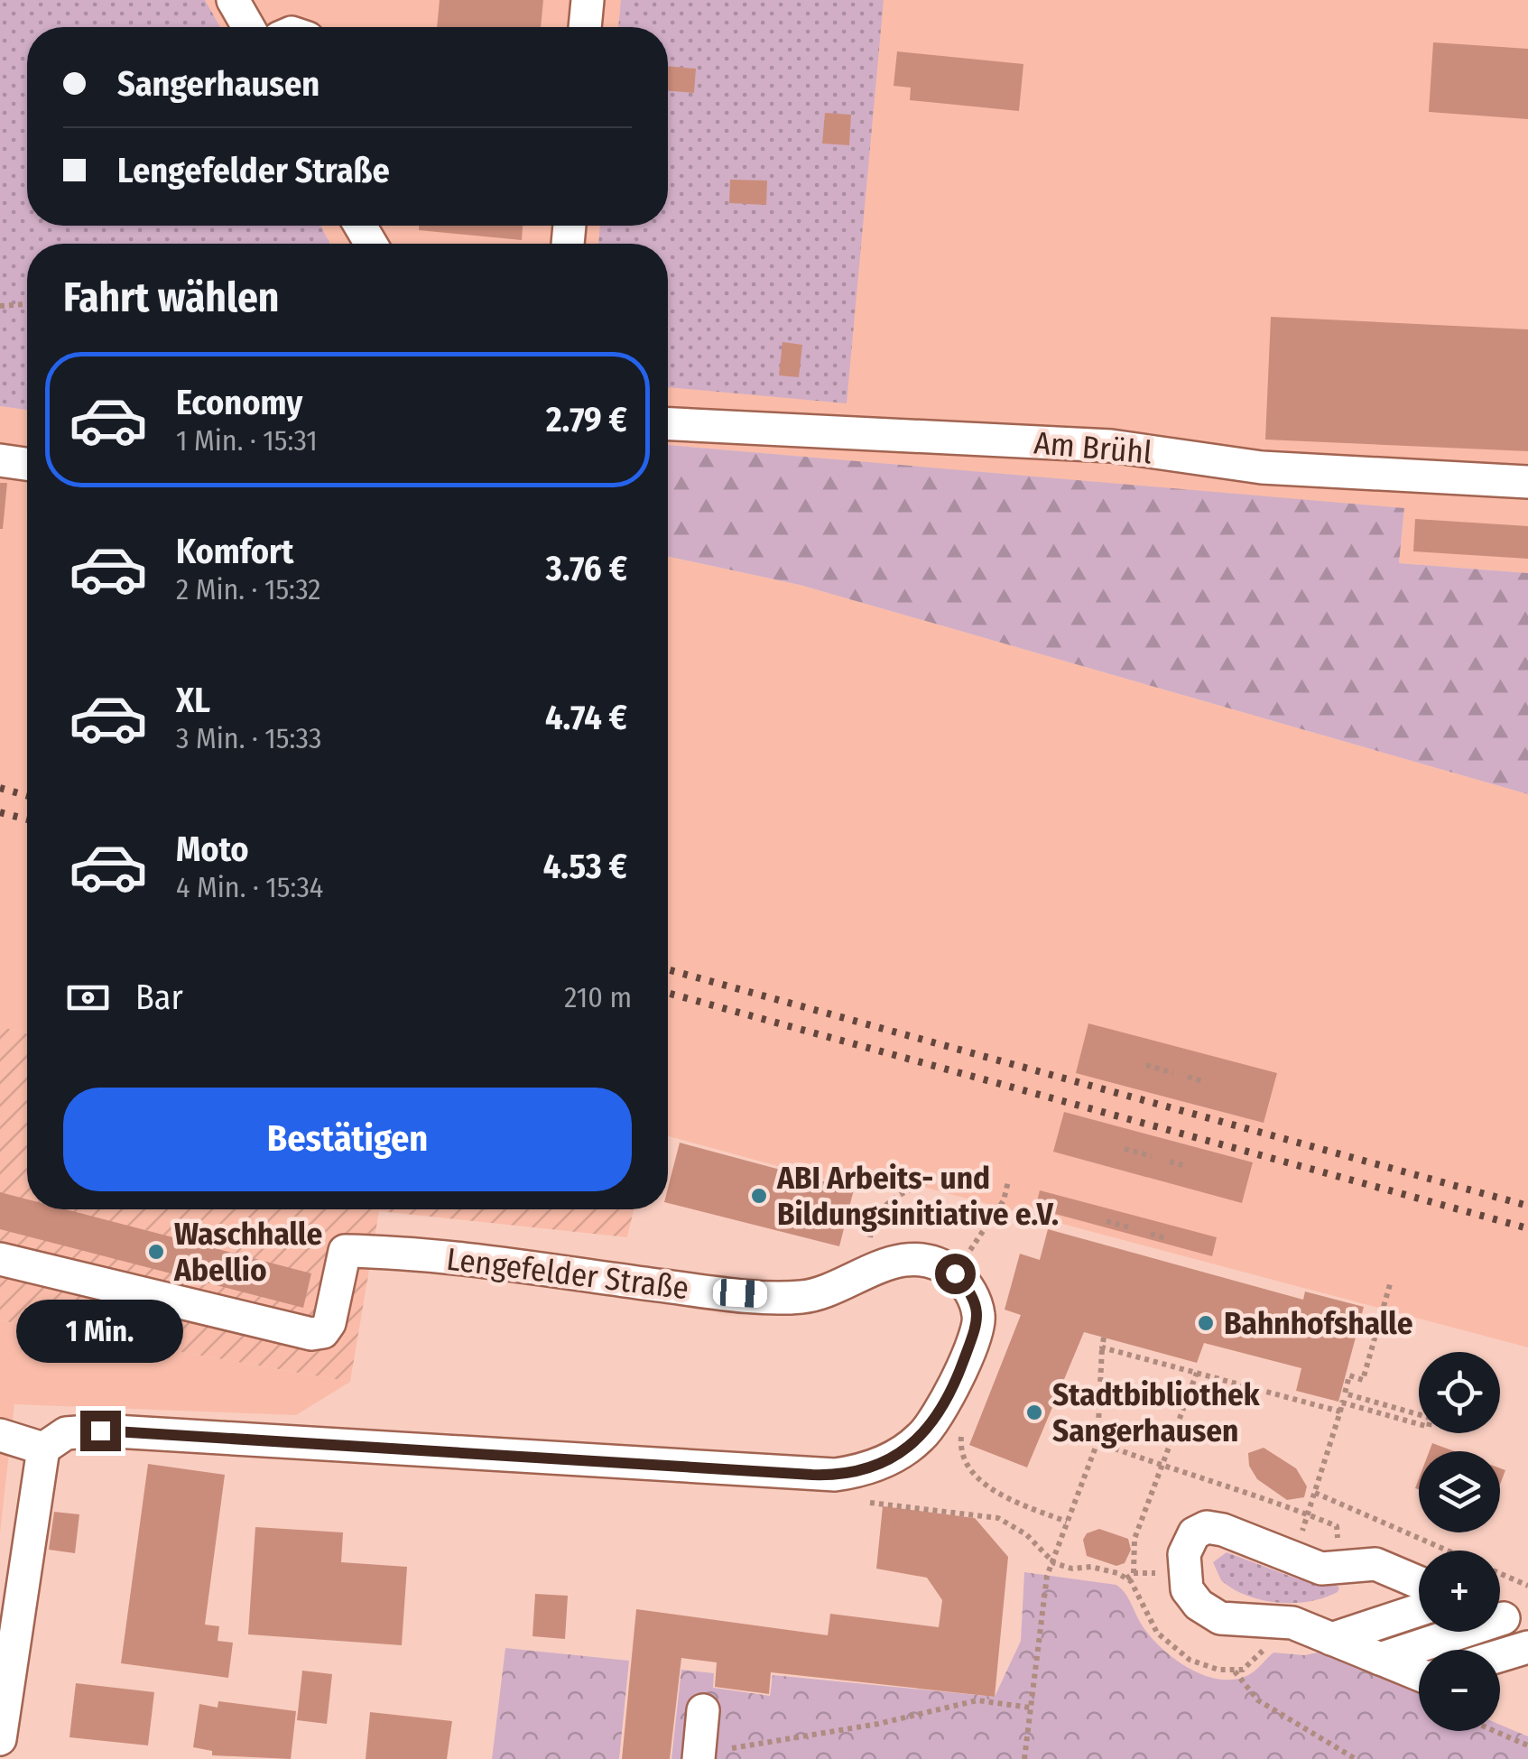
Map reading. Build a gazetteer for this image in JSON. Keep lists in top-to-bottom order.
{
  "streets": {
    "street": ["Am Brühl", "Lengefelder Straße"]
  },
  "places": [
    "ABI Arbeits- und Bildungsinitiative e.V.",
    "Waschhalle Abellio",
    "Bahnhofshalle",
    "Stadtbibliothek Sangerhausen"
  ],
  "page": {
    "banner": ["Sangerhausen", "Lengefelder Straße"],
    "heading": "Fahrt wählen",
    "list": [
      {
        "name": "Economy",
        "note": "1 Min. · 15:31",
        "value": "2.79 €"
      },
      {
        "name": "Komfort",
        "note": "2 Min. · 15:32",
        "value": "3.76 €"
      },
      {
        "name": "XL",
        "note": "3 Min. · 15:33",
        "value": "4.74 €"
      },
      {
        "name": "Moto",
        "note": "4 Min. · 15:34",
        "value": "4.53 €"
      }
    ],
    "pay": ["Bar", "210 m"],
    "buttons": "Bestätigen",
    "bubble": "1 Min.",
    "map_buttons": ["+", "−"]
  }
}
